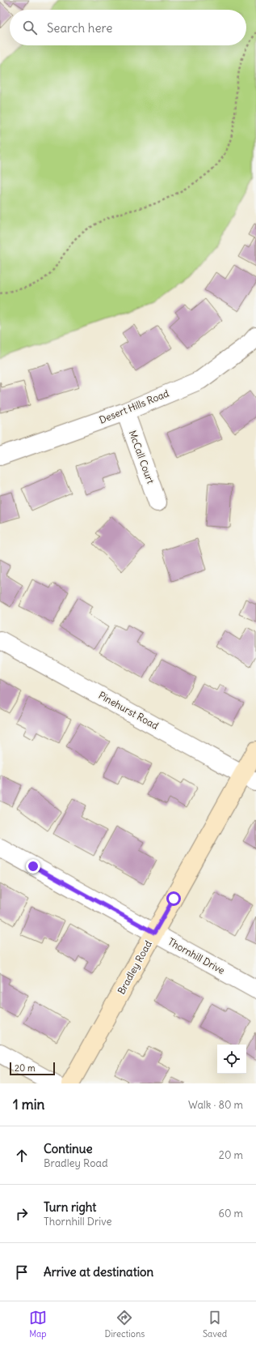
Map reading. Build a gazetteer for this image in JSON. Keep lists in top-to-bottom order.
{
  "streets": {
    "street": [
      "Desert Hills Road",
      "McCall Court",
      "Pinehurst Road",
      "Thornhill Drive",
      "Bradley Road"
    ]
  },
  "crossings": [
    ["Desert Hills Road", "McCall Court"],
    ["Pinehurst Road", "Bradley Road"],
    ["Thornhill Drive", "Bradley Road"]
  ],
  "scale_bar": "20 m",
  "page": {
    "search": "Search here",
    "scale": "20 m",
    "heading": ["1 min", "Walk · 80 m"],
    "list": [
      ["Continue", "Bradley Road", "20 m"],
      ["Turn right", "Thornhill Drive", "60 m"],
      "Arrive at destination"
    ],
    "nav": ["Map", "Directions", "Saved"]
  }
}
